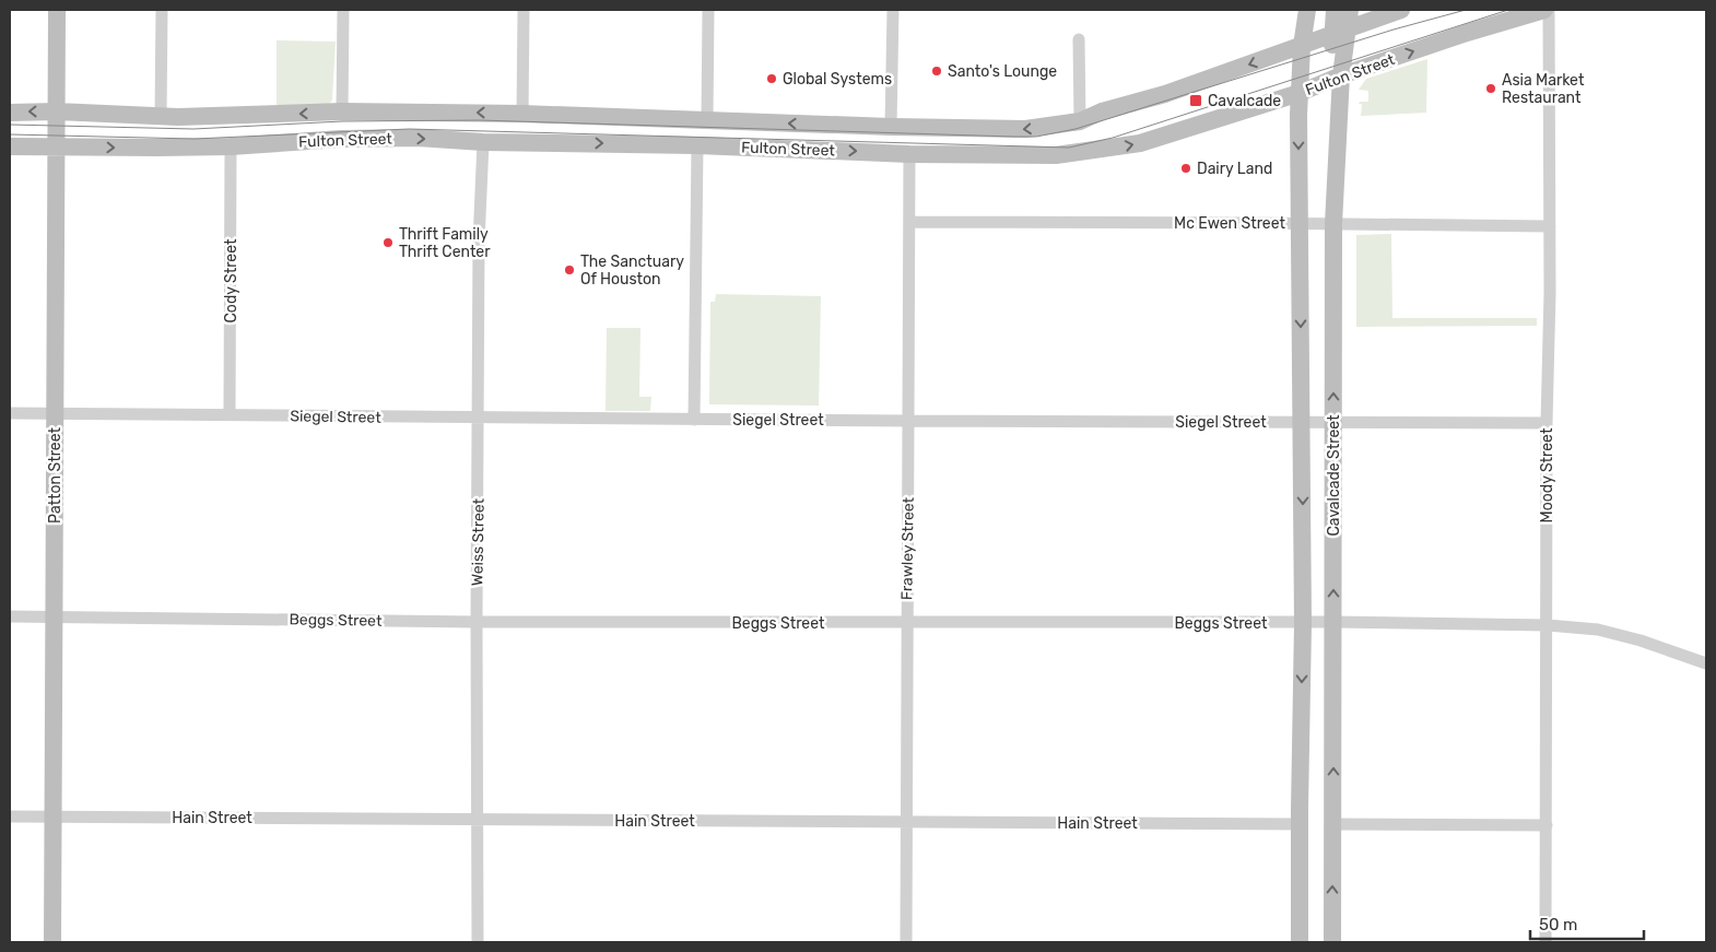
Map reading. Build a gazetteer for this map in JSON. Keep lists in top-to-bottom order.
{
  "streets": {
    "main road": ["Fulton Street", "Patton Street", "Cavalcade Street"],
    "street": [
      "Mc Ewen Street",
      "Cody Street",
      "Siegel Street",
      "Moody Street",
      "Weiss Street",
      "Frawley Street",
      "Beggs Street",
      "Hain Street"
    ]
  },
  "crossings": [
    ["Fulton Street", "Cody Street"],
    ["Fulton Street", "Patton Street"],
    ["Fulton Street", "Cavalcade Street"],
    ["Fulton Street", "Weiss Street"],
    ["Fulton Street", "Frawley Street"],
    ["Mc Ewen Street", "Cavalcade Street"],
    ["Mc Ewen Street", "Moody Street"],
    ["Mc Ewen Street", "Frawley Street"],
    ["Cody Street", "Siegel Street"],
    ["Siegel Street", "Patton Street"],
    ["Siegel Street", "Cavalcade Street"],
    ["Siegel Street", "Moody Street"],
    ["Siegel Street", "Weiss Street"],
    ["Siegel Street", "Frawley Street"],
    ["Patton Street", "Beggs Street"],
    ["Patton Street", "Hain Street"],
    ["Cavalcade Street", "Beggs Street"],
    ["Cavalcade Street", "Hain Street"],
    ["Moody Street", "Beggs Street"],
    ["Weiss Street", "Beggs Street"],
    ["Weiss Street", "Hain Street"],
    ["Frawley Street", "Beggs Street"],
    ["Frawley Street", "Hain Street"]
  ],
  "places": {
    "other": [
      "Santo's Lounge",
      "Global Systems",
      "Asia Market Restaurant",
      "Dairy Land",
      "Thrift Family Thrift Center",
      "The Sanctuary Of Houston"
    ],
    "transit": ["Cavalcade"]
  },
  "scale_bar": "50 m"
}
